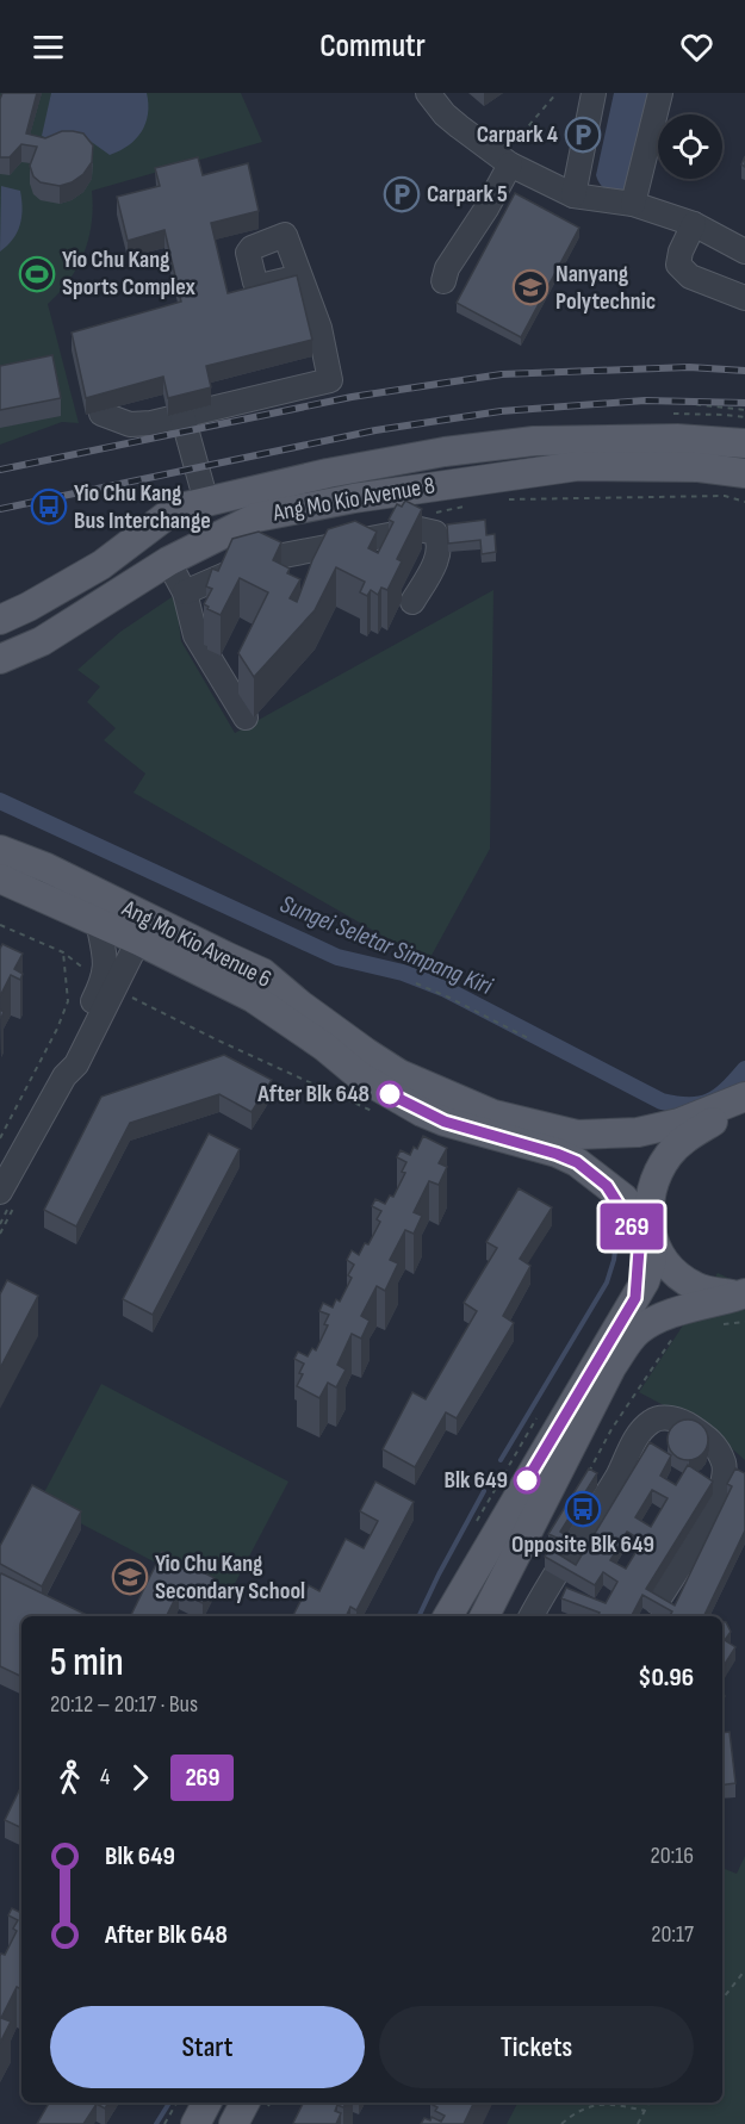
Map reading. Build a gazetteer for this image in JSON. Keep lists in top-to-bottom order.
{
  "streets": {
    "main road": ["Ang Mo Kio Avenue 8", "Ang Mo Kio Avenue 6"]
  },
  "water": ["Sungei Seletar Simpang Kiri"],
  "places": {
    "parking": ["Carpark 4", "Carpark 5"],
    "sports": ["Yio Chu Kang Sports Complex"],
    "school or university": ["Nanyang Polytechnic", "Yio Chu Kang Secondary School"],
    "bus stop": ["Yio Chu Kang Bus Interchange", "Opposite Blk 649"],
    "other": ["After Blk 648", "Blk 649"]
  },
  "lines": ["bus line 269"],
  "page": {
    "header": "Commutr",
    "on_map": "269",
    "heading": ["5 min", "20:12 – 20:17 · Bus", "$0.96"],
    "legs": ["4", "269"],
    "list": [
      {
        "name": "Blk 649",
        "value": "20:16"
      },
      {
        "name": "After Blk 648",
        "value": "20:17"
      }
    ],
    "buttons": ["Start", "Tickets"]
  }
}
